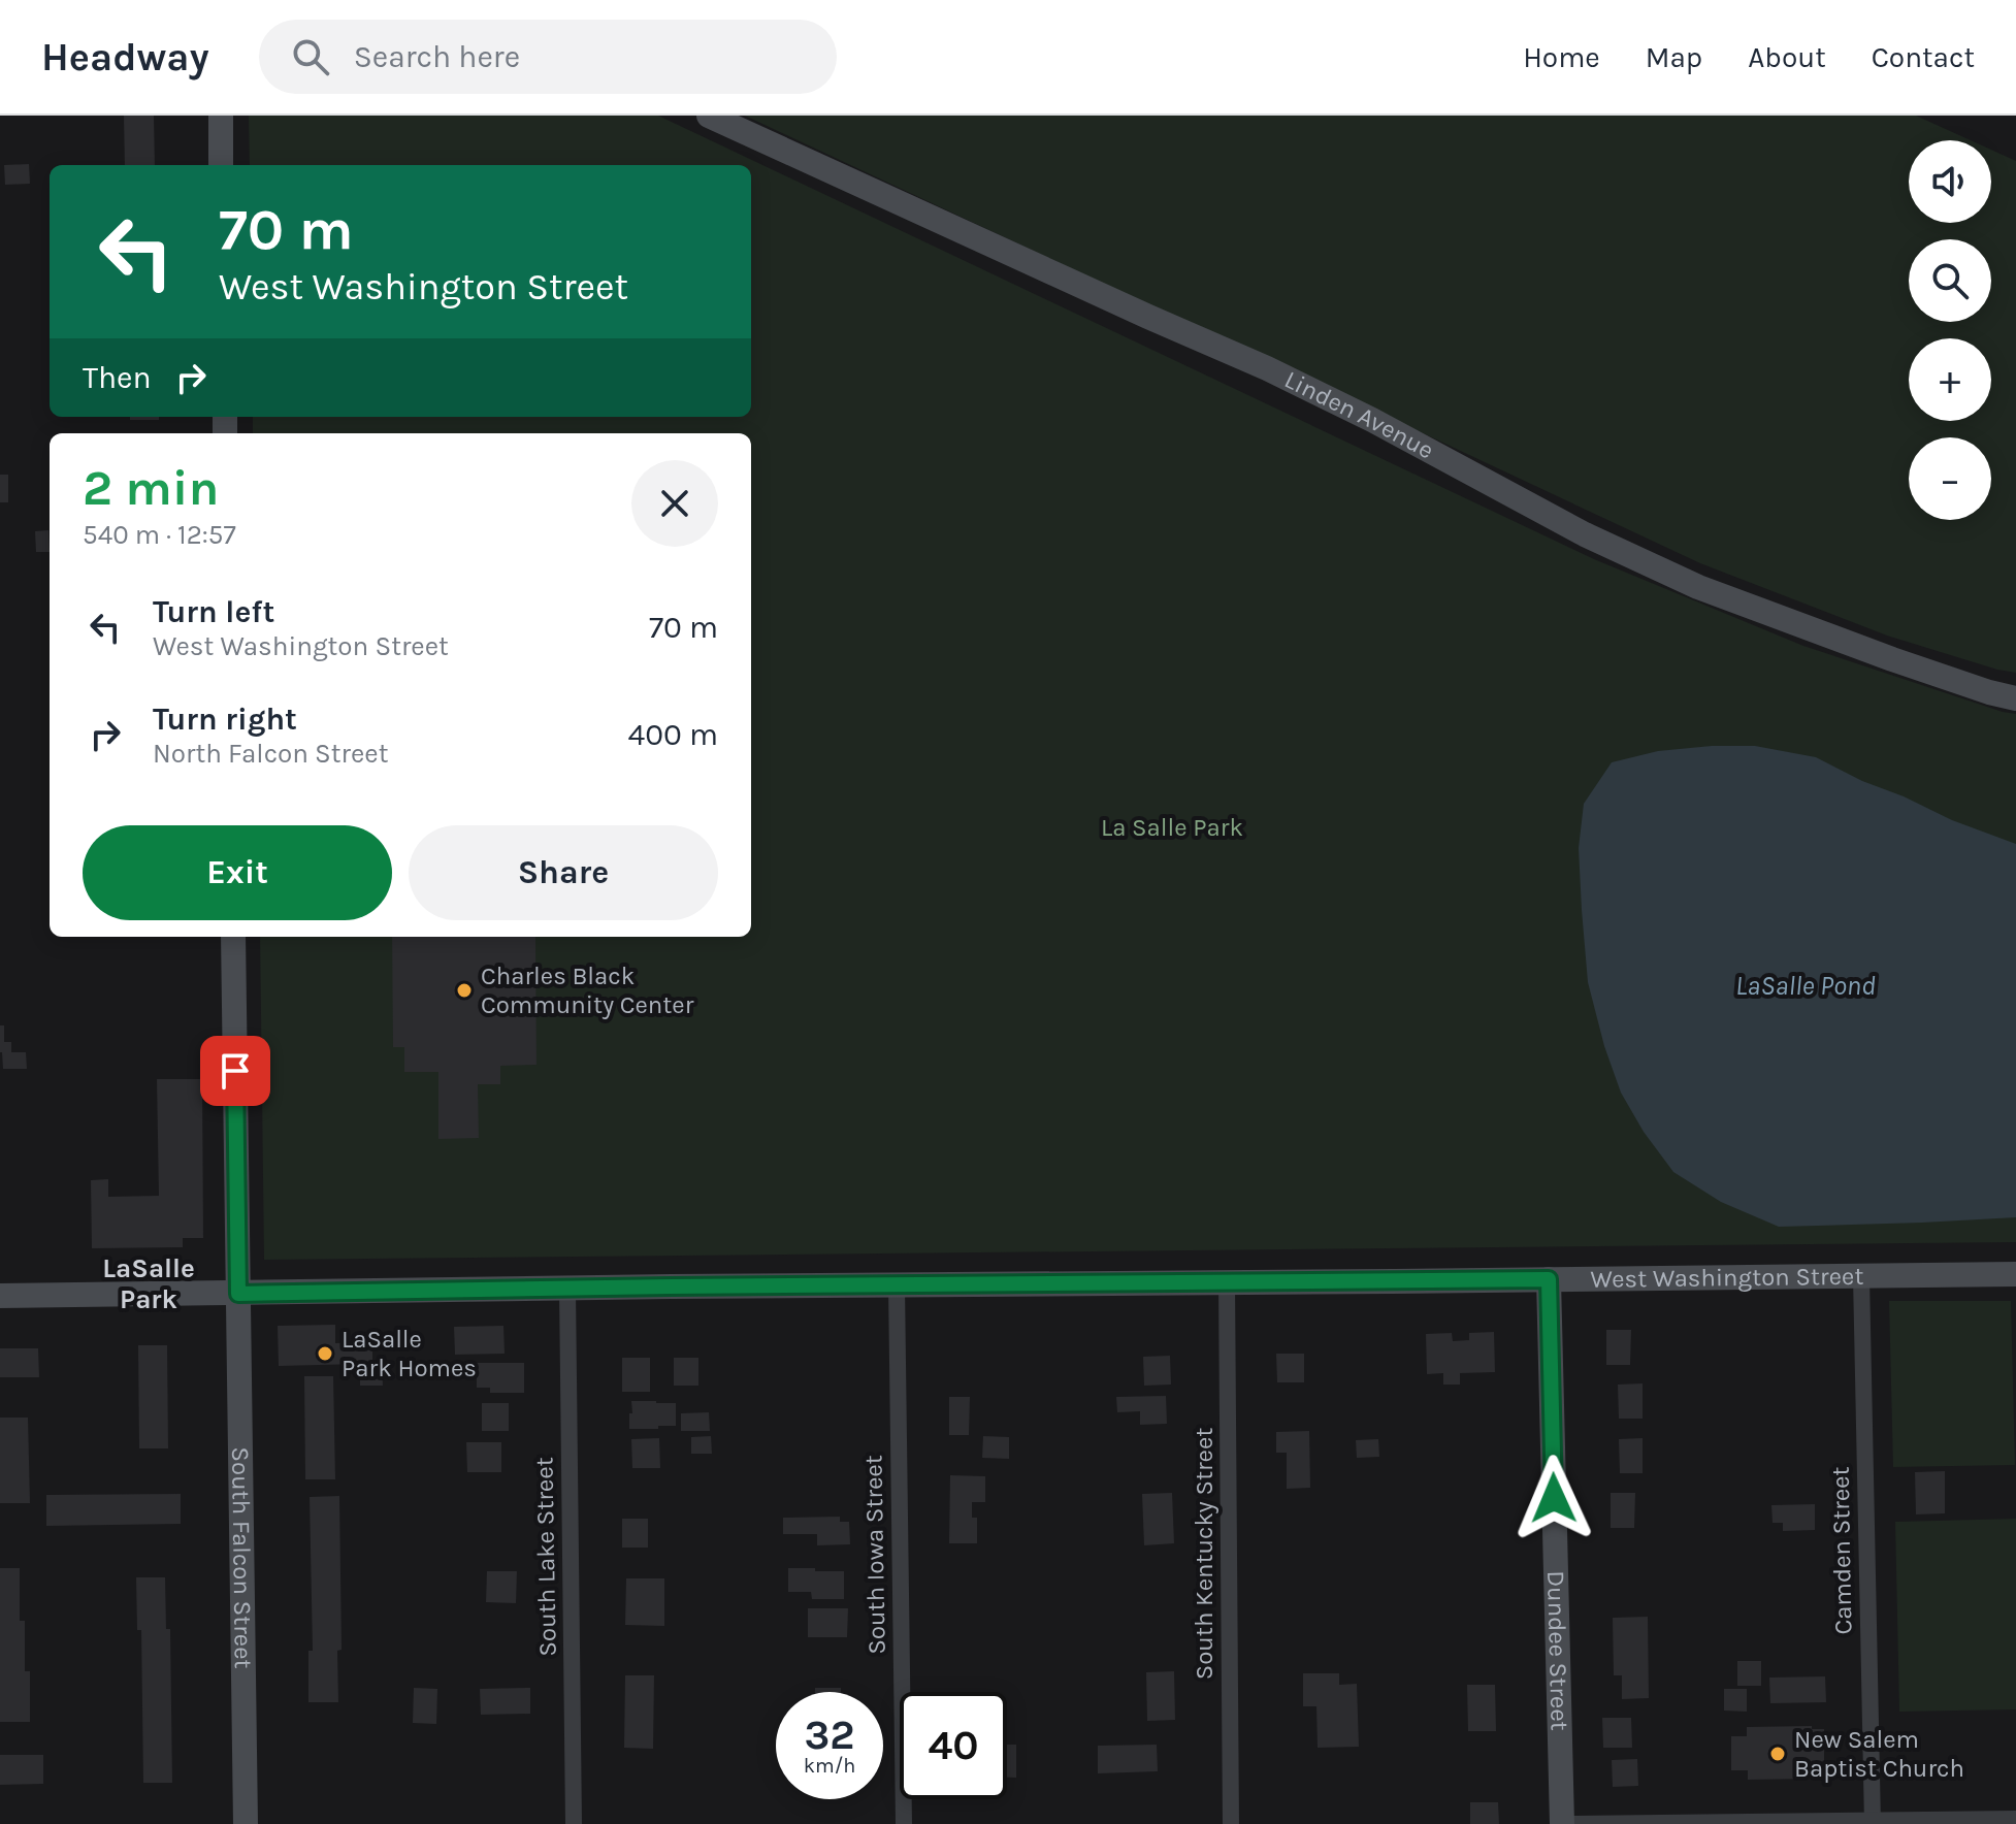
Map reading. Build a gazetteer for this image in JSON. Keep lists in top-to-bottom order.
{
  "streets": {
    "street": [
      "Linden Avenue",
      "West Washington Street",
      "Camden Street",
      "South Kentucky Street",
      "South Iowa Street",
      "South Lake Street",
      "South Falcon Street",
      "Dundee Street"
    ]
  },
  "crossings": [
    ["West Washington Street", "Camden Street"],
    ["West Washington Street", "South Kentucky Street"],
    ["West Washington Street", "South Iowa Street"],
    ["West Washington Street", "South Lake Street"],
    ["West Washington Street", "South Falcon Street"],
    ["West Washington Street", "Dundee Street"]
  ],
  "districts": ["LaSalle Park"],
  "water": ["LaSalle Pond"],
  "parks": ["La Salle Park"],
  "places": ["Charles Black Community Center", "LaSalle Park Homes", "New Salem Baptist Church"],
  "page": {
    "header": "Headway",
    "search": "Search here",
    "nav": [
      "Home",
      "Map",
      "About",
      "Contact"
    ],
    "map_buttons": ["+", "−"],
    "turn": ["70 m", "West Washington Street"],
    "then": "Then",
    "heading": ["2 min", "540 m · 12:57"],
    "list": [
      {
        "name": "Turn left",
        "note": "West Washington Street",
        "value": "70 m"
      },
      {
        "name": "Turn right",
        "note": "North Falcon Street",
        "value": "400 m"
      }
    ],
    "buttons": ["Exit", "Share"],
    "speed": "32 km/h",
    "limit": "40"
  }
}
